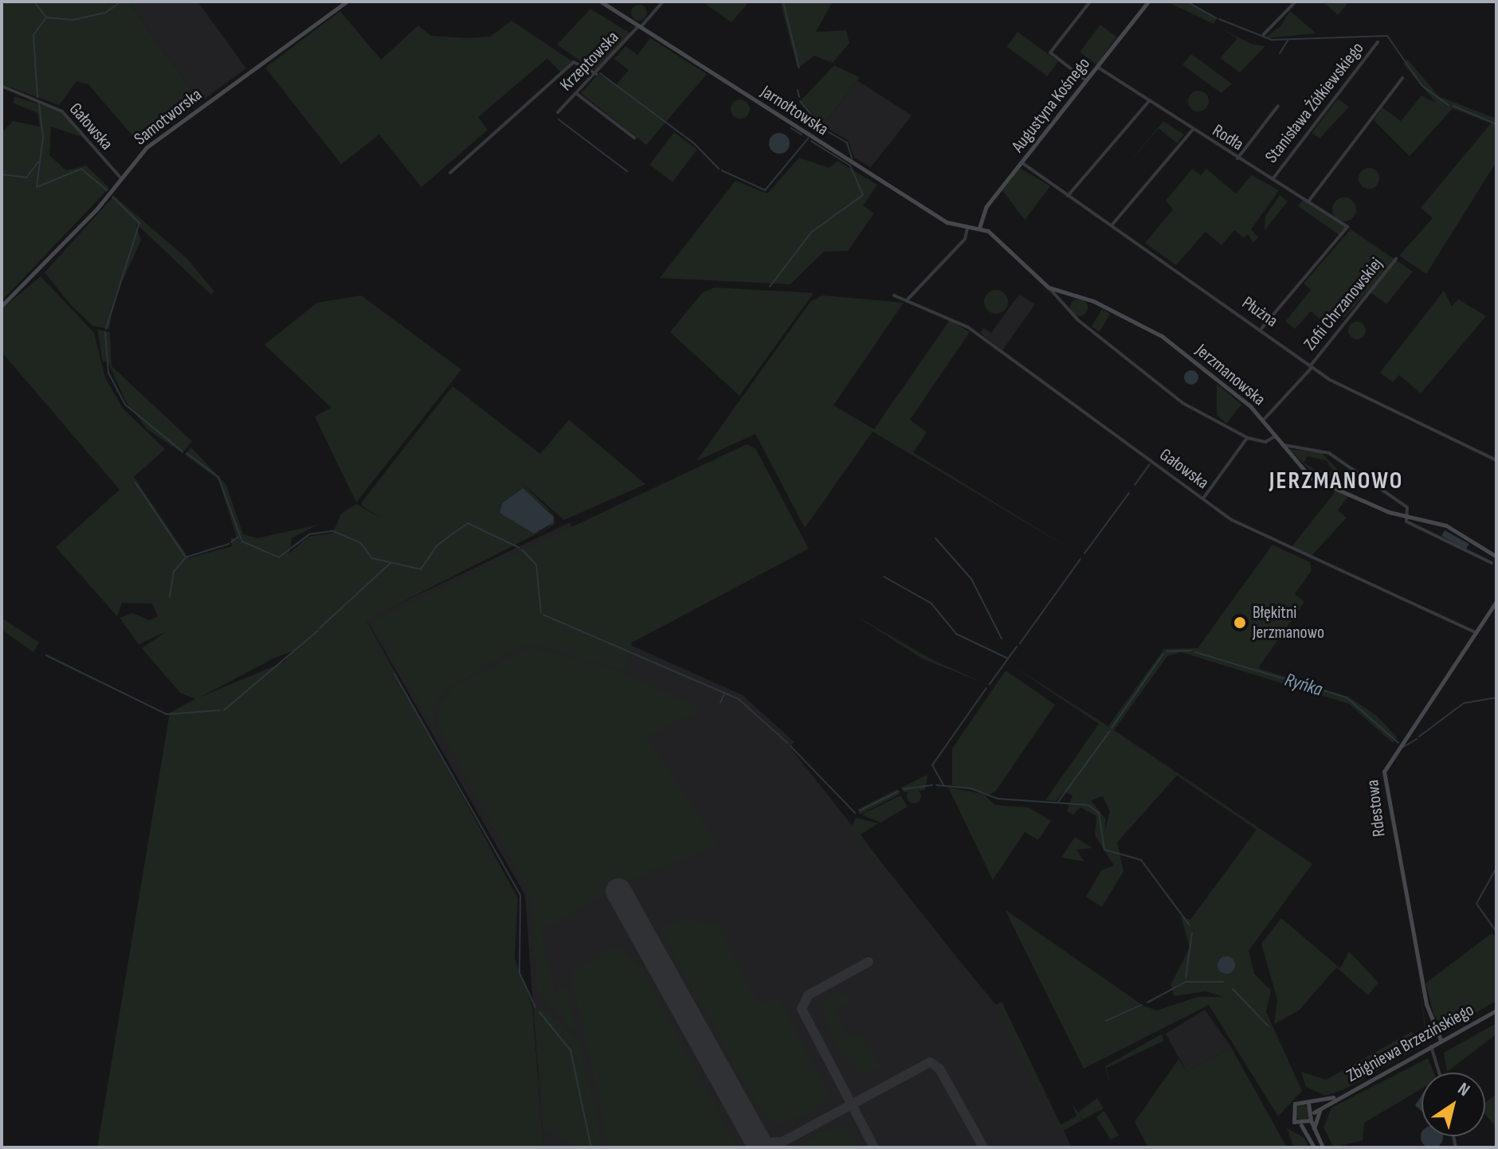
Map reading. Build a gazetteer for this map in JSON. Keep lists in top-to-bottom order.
{
  "streets": {
    "street": [
      "Krzeptowska",
      "Stanisława Żółkiewskiego",
      "Augustyna Kośnego",
      "Jarnołtowska",
      "Samotworska",
      "Gałowska",
      "Rodła",
      "Zofii Chrzanowskiej",
      "Płużna",
      "Jerzmanowska",
      "Rdestowa",
      "Zbigniewa Brzezińskiego"
    ]
  },
  "crossings": [
    ["Krzeptowska", "Jarnołtowska"],
    ["Stanisława Żółkiewskiego", "Rodła"],
    ["Augustyna Kośnego", "Jarnołtowska"],
    ["Augustyna Kośnego", "Rodła"],
    ["Augustyna Kośnego", "Płużna"],
    ["Augustyna Kośnego", "Jerzmanowska"],
    ["Jarnołtowska", "Jerzmanowska"],
    ["Samotworska", "Gałowska"],
    ["Gałowska", "Rdestowa"],
    ["Rodła", "Płużna"],
    ["Zofii Chrzanowskiej", "Płużna"],
    ["Zofii Chrzanowskiej", "Jerzmanowska"],
    ["Rdestowa", "Zbigniewa Brzezińskiego"]
  ],
  "districts": ["JERZMANOWO"],
  "water": ["Ryńka"],
  "places": ["Błękitni Jerzmanowo"],
  "north": "top right"
}
